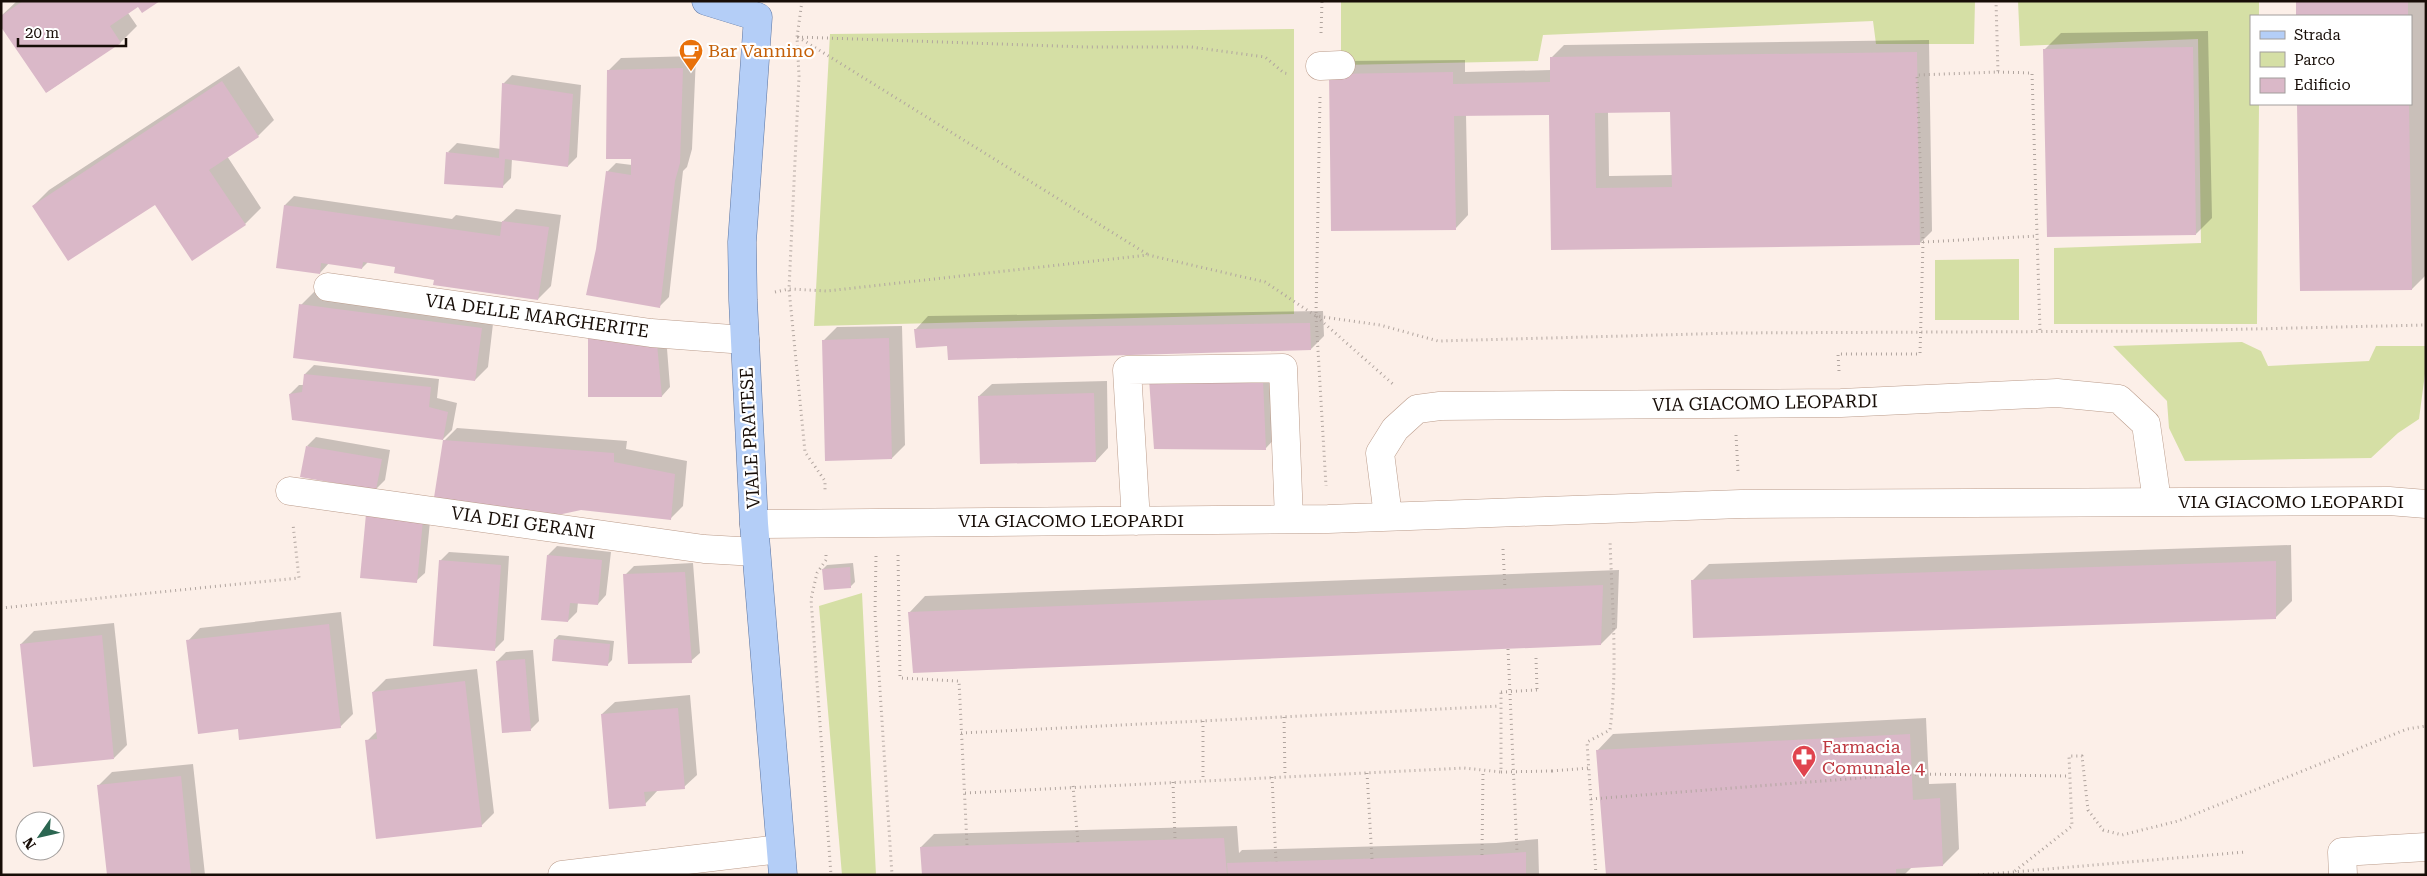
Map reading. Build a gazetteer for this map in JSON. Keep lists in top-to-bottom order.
{
  "streets": {
    "main road": ["VIALE PRATESE"],
    "street": ["VIA DELLE MARGHERITE", "VIA GIACOMO LEOPARDI", "VIA DEI GERANI"]
  },
  "crossings": [
    ["VIA DELLE MARGHERITE", "VIALE PRATESE"],
    ["VIA GIACOMO LEOPARDI", "VIALE PRATESE"],
    ["VIALE PRATESE", "VIA DEI GERANI"]
  ],
  "places": {
    "cafe": ["Bar Vannino"],
    "pharmacy": ["Farmacia Comunale 4"]
  },
  "legend": ["Strada", "Parco", "Edificio"],
  "scale_bar": "20 m",
  "north": "bottom left"
}
